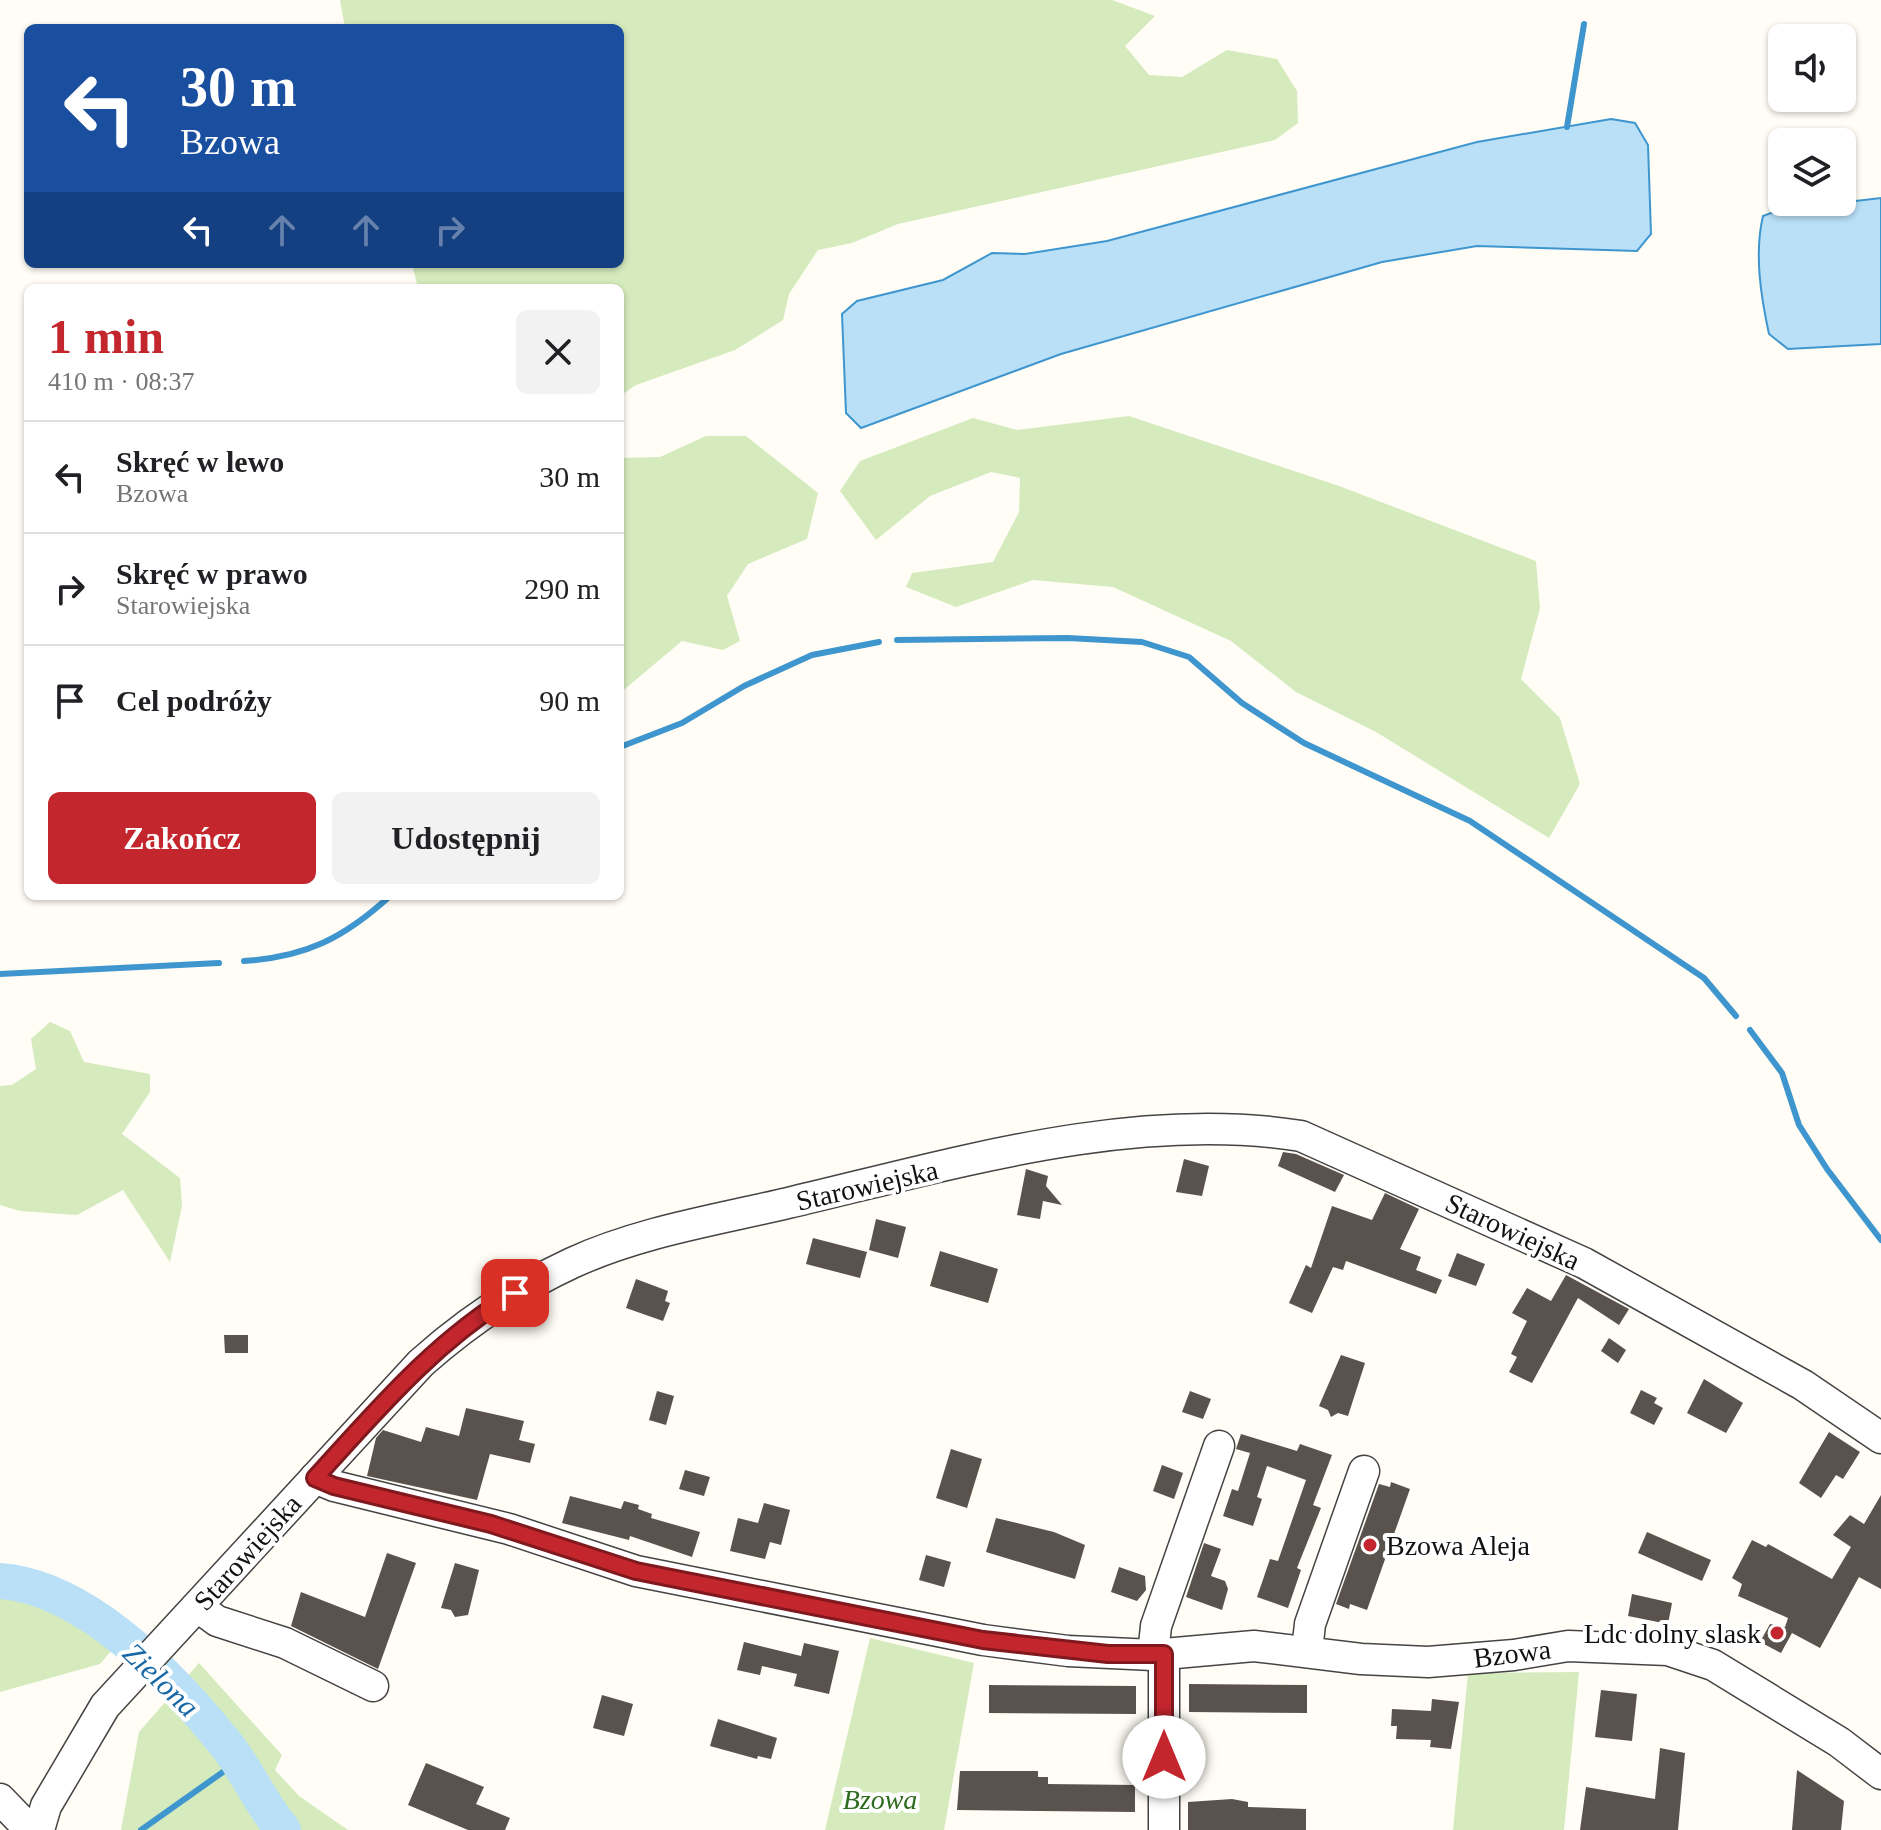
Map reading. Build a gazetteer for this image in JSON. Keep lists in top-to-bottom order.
{
  "streets": {
    "street": ["Starowiejska", "Bzowa"]
  },
  "crossings": [
    ["Starowiejska", "Bzowa"]
  ],
  "water": ["Zielona"],
  "parks": ["Bzowa"],
  "places": ["Bzowa Aleja", "Ldc dolny slask"],
  "page": {
    "turn": ["30 m", "Bzowa"],
    "heading": ["1 min", "410 m · 08:37"],
    "list": [
      {
        "name": "Skręć w lewo",
        "note": "Bzowa",
        "value": "30 m"
      },
      {
        "name": "Skręć w prawo",
        "note": "Starowiejska",
        "value": "290 m"
      },
      {
        "name": "Cel podróży",
        "value": "90 m"
      }
    ],
    "buttons": ["Zakończ", "Udostępnij"]
  }
}
